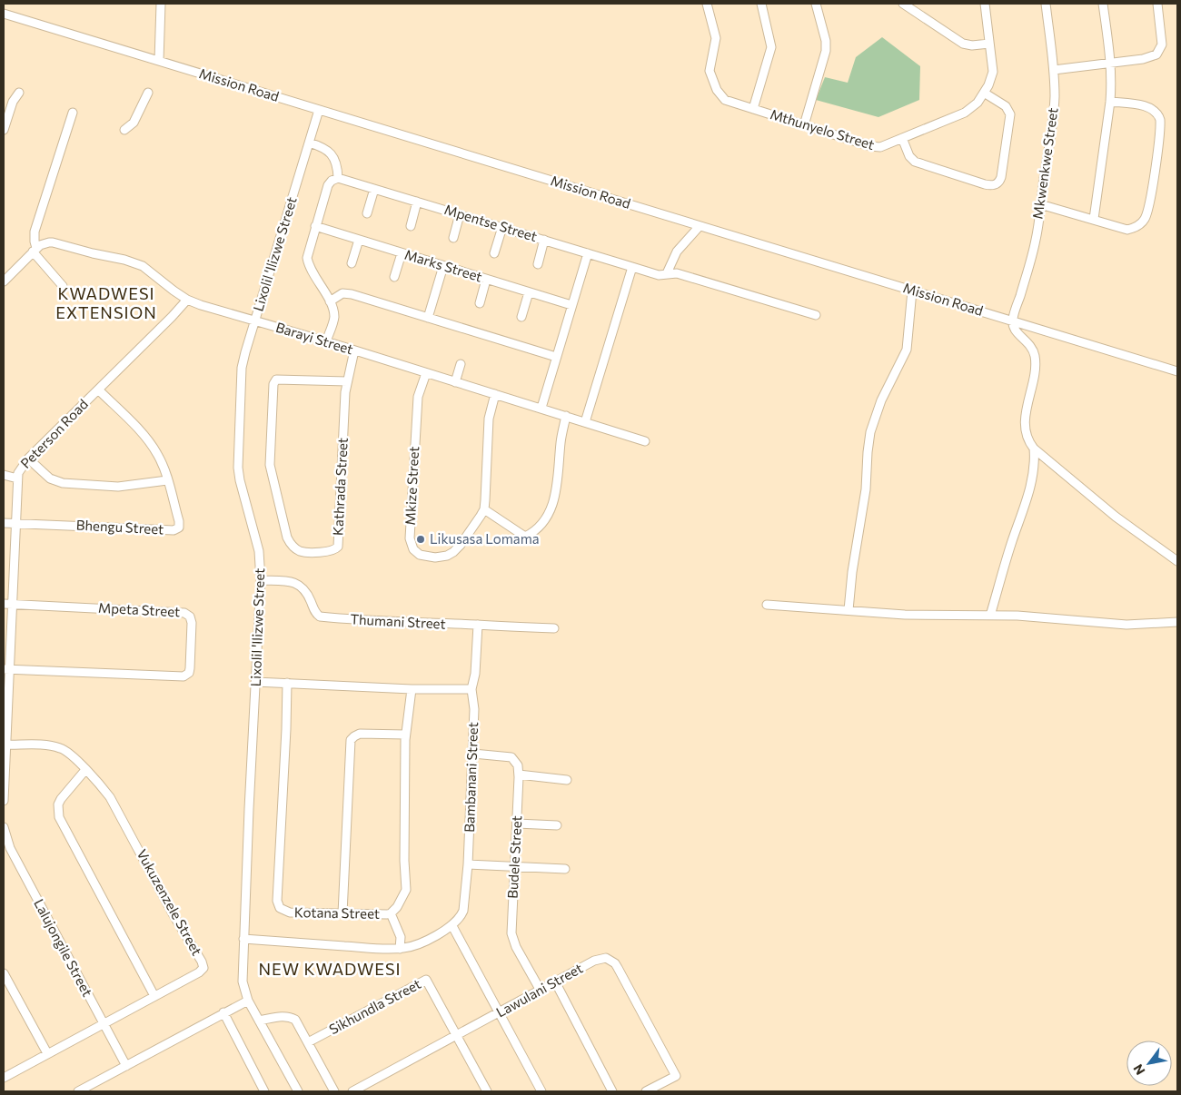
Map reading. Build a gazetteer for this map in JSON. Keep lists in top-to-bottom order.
{
  "streets": {
    "street": [
      "Mission Road",
      "Mthunyelo Street",
      "Mkwenkwe Street",
      "Mpentse Street",
      "Lixolil 'Ilizwe Street",
      "Marks Street",
      "Barayi Street",
      "Peterson Road",
      "Mkize Street",
      "Kathrada Street",
      "Bhengu Street",
      "Mpeta Street",
      "Thumani Street",
      "Bambanani Street",
      "Budele Street",
      "Vukuzenzele Street",
      "Kotana Street",
      "Lalujongile Street",
      "Lawulani Street",
      "Sikhundla Street"
    ]
  },
  "crossings": [
    ["Mission Road", "Mkwenkwe Street"],
    ["Mission Road", "Lixolil 'Ilizwe Street"],
    ["Lixolil 'Ilizwe Street", "Barayi Street"],
    ["Lixolil 'Ilizwe Street", "Thumani Street"],
    ["Barayi Street", "Peterson Road"],
    ["Barayi Street", "Mkize Street"],
    ["Barayi Street", "Kathrada Street"],
    ["Peterson Road", "Bhengu Street"],
    ["Peterson Road", "Mpeta Street"],
    ["Peterson Road", "Vukuzenzele Street"],
    ["Thumani Street", "Bambanani Street"],
    ["Budele Street", "Lawulani Street"],
    ["Vukuzenzele Street", "Lalujongile Street"],
    ["Lawulani Street", "Sikhundla Street"]
  ],
  "districts": ["KWADWESI EXTENSION", "NEW KWADWESI"],
  "places": ["Likusasa Lomama"],
  "north": "bottom left"
}
